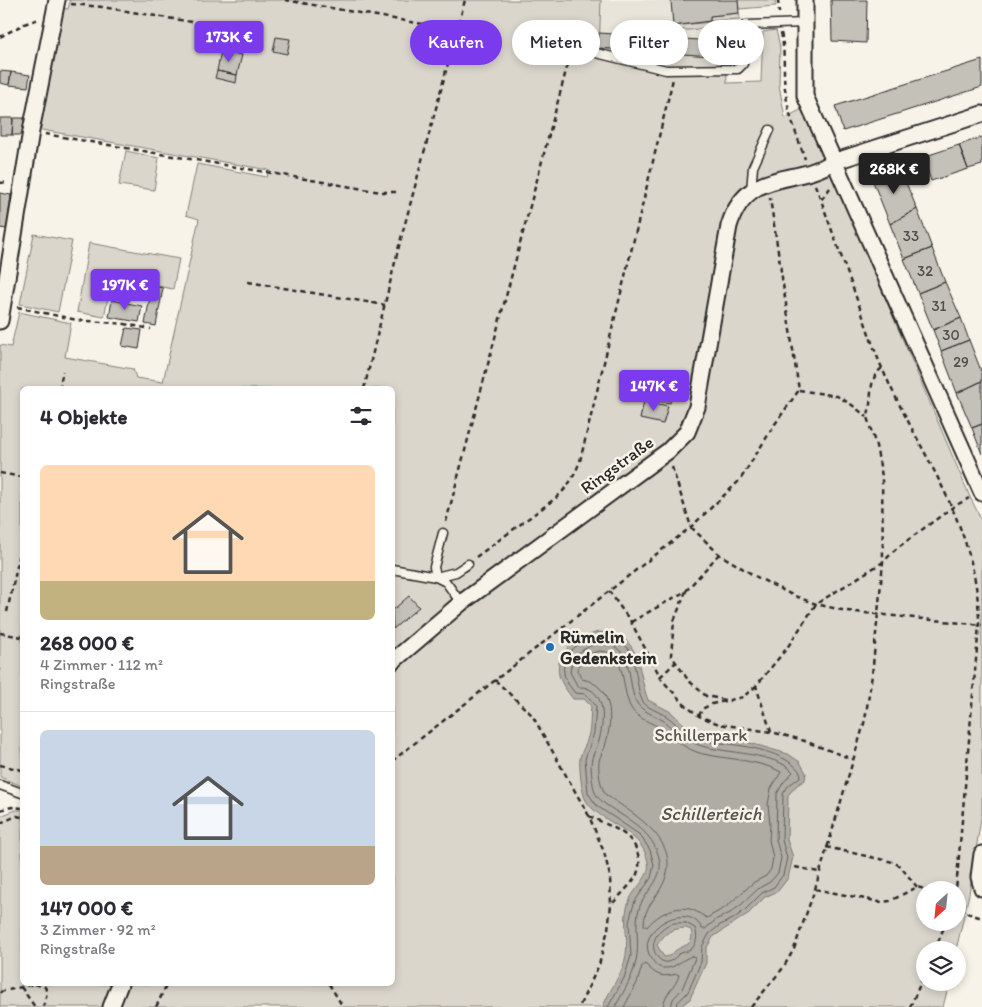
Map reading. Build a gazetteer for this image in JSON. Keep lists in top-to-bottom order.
{
  "streets": {
    "street": ["Ringstraße"]
  },
  "water": ["Schillerteich"],
  "parks": ["Schillerpark"],
  "places": ["Rümelin Gedenkstein"],
  "house_numbers": [
    "33",
    "32",
    "31",
    "30",
    "29"
  ],
  "north": "bottom left",
  "page": {
    "chip": [
      "Kaufen",
      "Mieten",
      "Filter",
      "Neu"
    ],
    "price": [
      "173K €",
      "268K €",
      "197K €",
      "147K €"
    ],
    "heading": "4 Objekte",
    "list": [
      {
        "name": "268 000 €",
        "note": "4 Zimmer · 112 m² · Ringstraße"
      },
      {
        "name": "147 000 €",
        "note": "3 Zimmer · 92 m² · Ringstraße"
      }
    ]
  }
}
